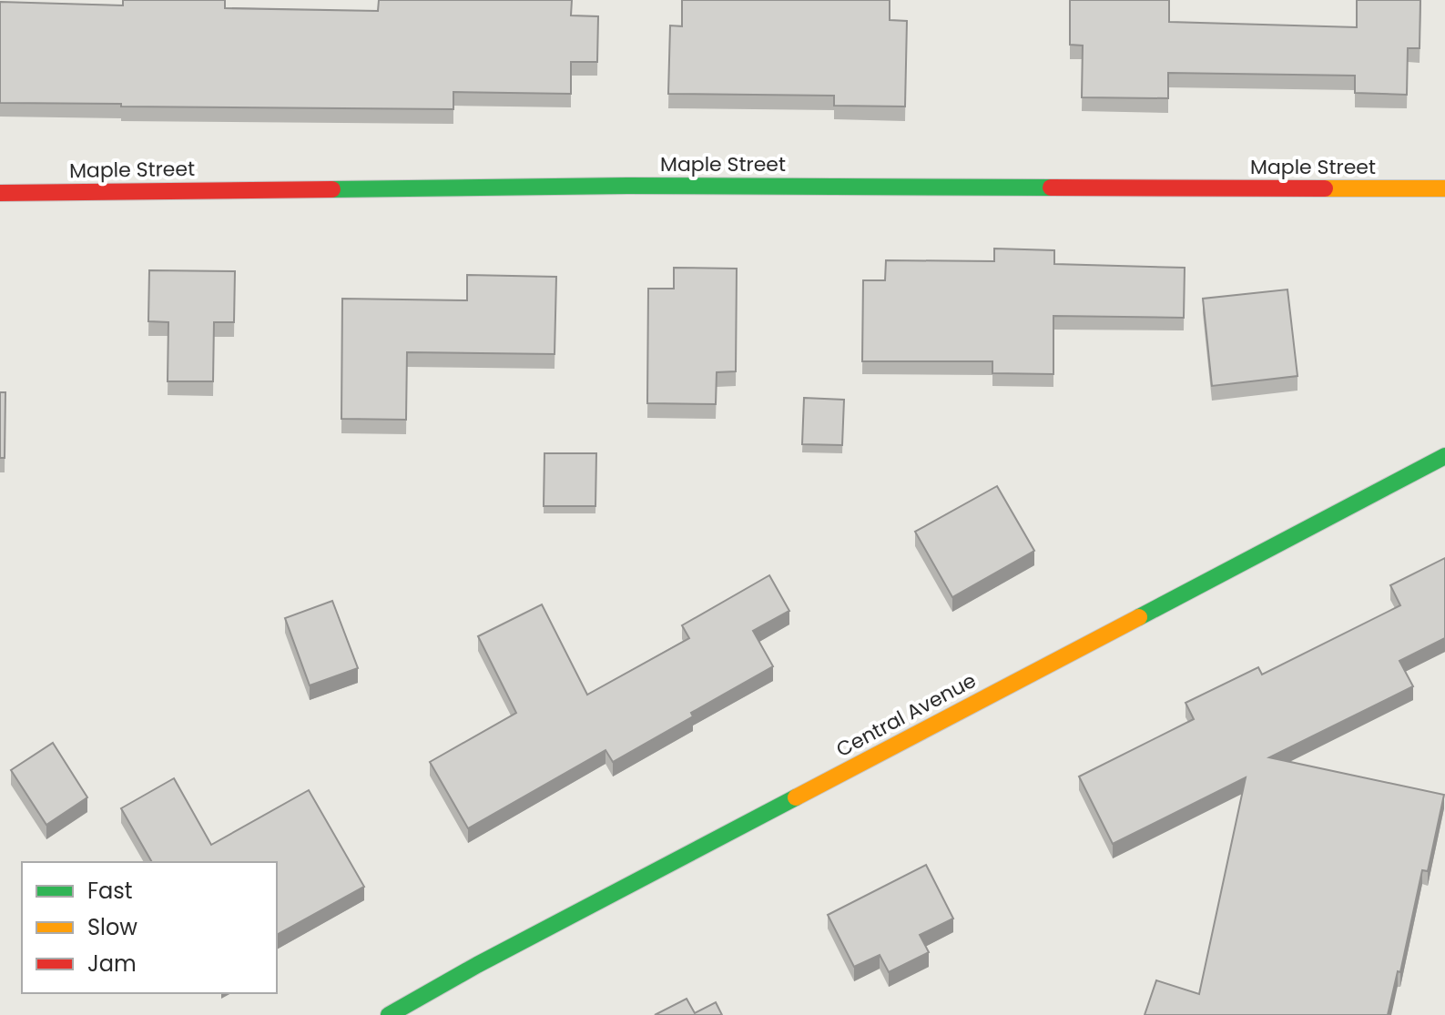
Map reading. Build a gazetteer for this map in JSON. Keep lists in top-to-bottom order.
{
  "streets": {
    "street": ["Maple Street", "Central Avenue"]
  },
  "legend": ["Fast", "Slow", "Jam"]
}
